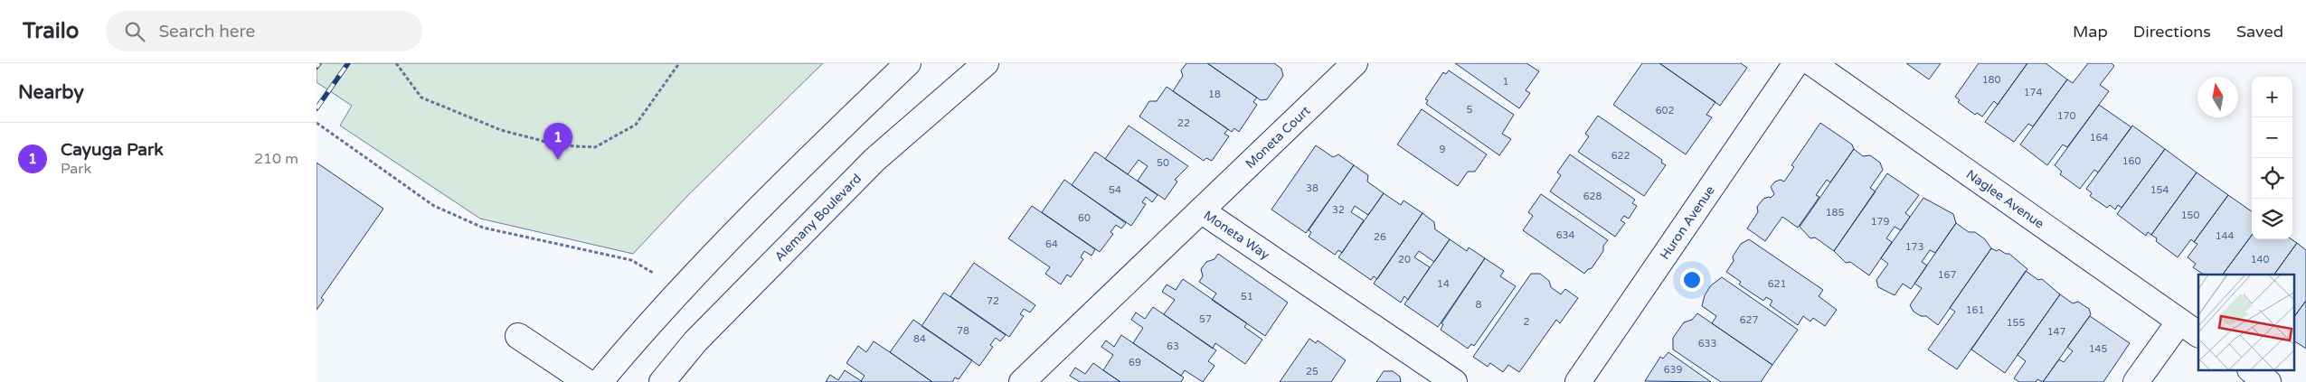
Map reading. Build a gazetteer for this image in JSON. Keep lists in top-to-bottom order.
{
  "streets": {
    "street": [
      "Moneta Court",
      "Naglee Avenue",
      "Alemany Boulevard",
      "Huron Avenue",
      "Moneta Way"
    ]
  },
  "crossings": [
    ["Moneta Court", "Moneta Way"]
  ],
  "house_numbers": [
    "180",
    "1",
    "174",
    "18",
    "5",
    "602",
    "170",
    "22",
    "164",
    "9",
    "622",
    "160",
    "50",
    "38",
    "54",
    "154",
    "628",
    "32",
    "185",
    "150",
    "60",
    "179",
    "634",
    "144",
    "26",
    "64",
    "173",
    "20",
    "140",
    "167",
    "14",
    "621",
    "51",
    "72",
    "8",
    "161",
    "57",
    "627",
    "2",
    "155",
    "78",
    "147",
    "84",
    "633",
    "63",
    "145",
    "69",
    "639",
    "25"
  ],
  "north": "top",
  "page": {
    "header": "Trailo",
    "search": "Search here",
    "nav": ["Map", "Directions", "Saved"],
    "heading": "Nearby",
    "map_buttons": ["+", "−"],
    "list": [
      {
        "mark": "1",
        "name": "Cayuga Park",
        "note": "Park",
        "value": "210 m"
      }
    ],
    "pins": "1"
  }
}
